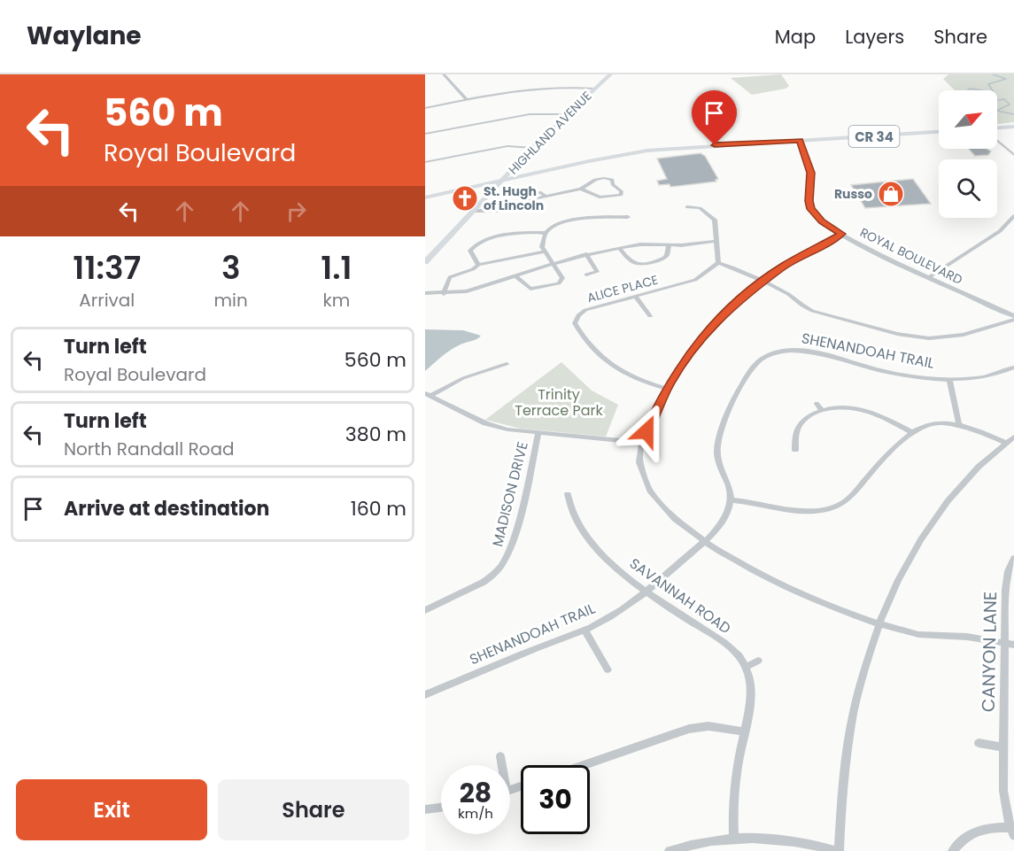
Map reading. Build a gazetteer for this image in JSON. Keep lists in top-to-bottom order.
{
  "streets": {
    "main road": ["HIGHLAND AVENUE", "CR 34"],
    "street": [
      "ROYAL BOULEVARD",
      "ALICE PLACE",
      "SHENANDOAH TRAIL",
      "MADISON DRIVE",
      "SAVANNAH ROAD",
      "CANYON LANE"
    ]
  },
  "crossings": [
    ["HIGHLAND AVENUE", "CR 34"],
    ["CR 34", "ROYAL BOULEVARD"],
    ["SHENANDOAH TRAIL", "SAVANNAH ROAD"]
  ],
  "parks": ["Trinity Terrace Park"],
  "places": {
    "shop": ["Russo"],
    "church": ["St. Hugh of Lincoln"]
  },
  "north": "top right",
  "page": {
    "header": "Waylane",
    "nav": ["Map", "Layers", "Share"],
    "turn": ["560 m", "Royal Boulevard"],
    "eta": [
      "11:37",
      "Arrival",
      "3",
      "min",
      "1.1",
      "km"
    ],
    "list": [
      {
        "name": "Turn left",
        "note": "Royal Boulevard",
        "value": "560 m"
      },
      {
        "name": "Turn left",
        "note": "North Randall Road",
        "value": "380 m"
      },
      {
        "name": "Arrive at destination",
        "value": "160 m"
      }
    ],
    "speed": "28 km/h",
    "limit": "30",
    "buttons": ["Exit", "Share"]
  }
}
